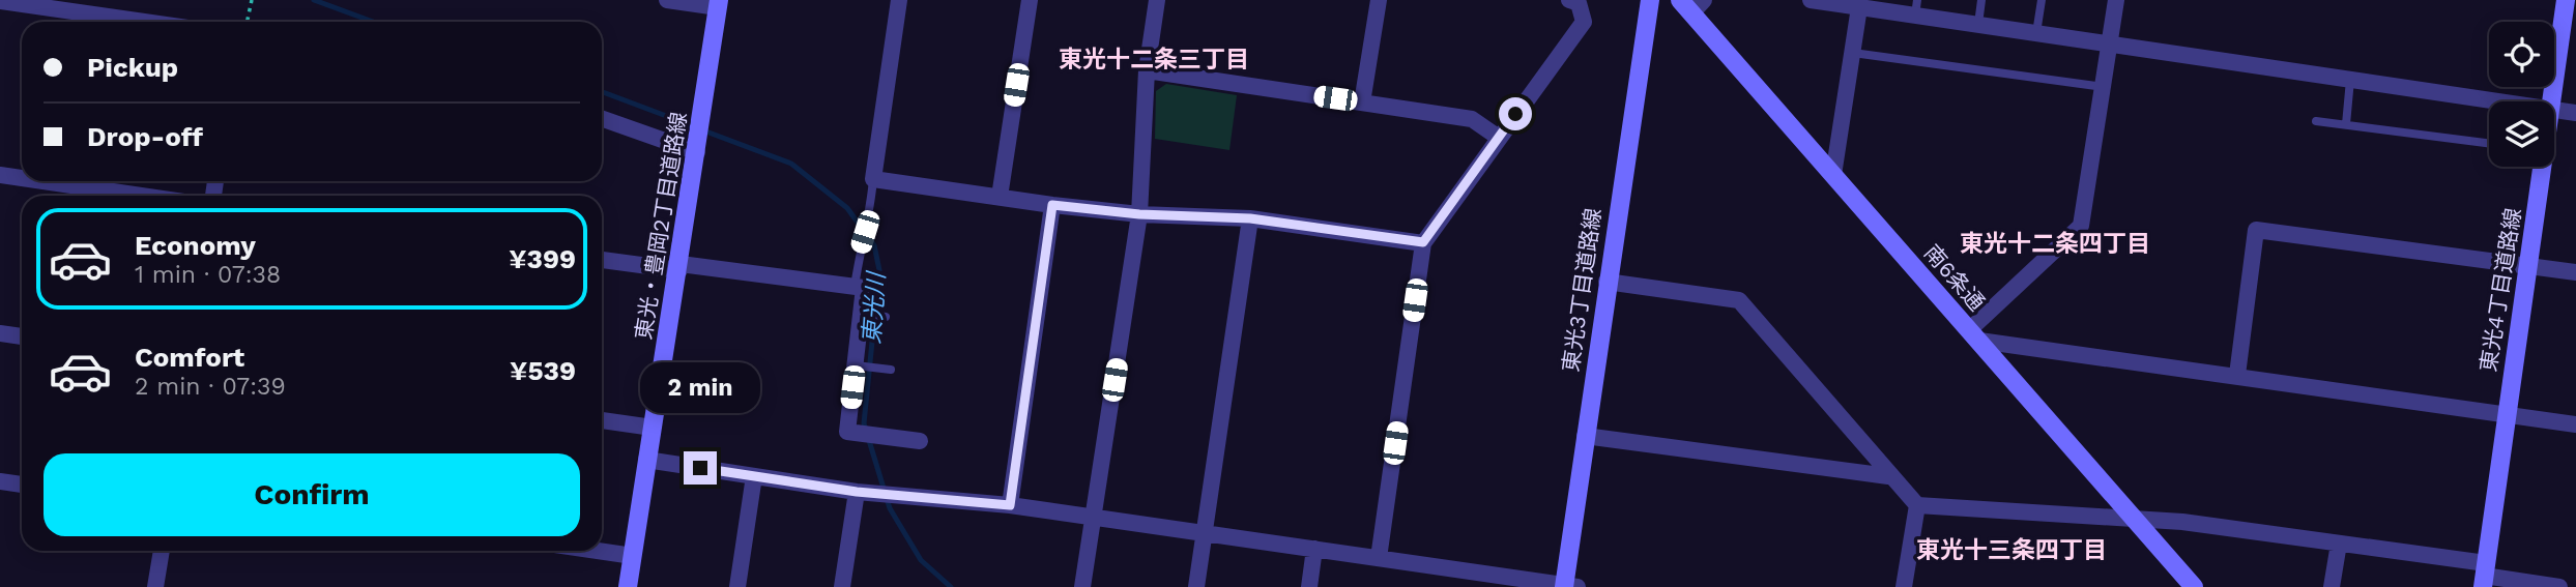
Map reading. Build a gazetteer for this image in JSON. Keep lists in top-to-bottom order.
{
  "streets": {
    "street": [
      "東光・豊岡2丁目道路線",
      "南6条通",
      "東光3丁目道路線",
      "東光4丁目道路線"
    ]
  },
  "districts": ["東光十二条三丁目", "東光十二条四丁目", "東光十三条四丁目"],
  "water": ["東光川"],
  "page": {
    "banner": ["Pickup", "Drop-off"],
    "list": [
      {
        "name": "Economy",
        "note": "1 min · 07:38",
        "value": "¥399"
      },
      {
        "name": "Comfort",
        "note": "2 min · 07:39",
        "value": "¥539"
      }
    ],
    "bubble": "2 min",
    "buttons": "Confirm"
  }
}
